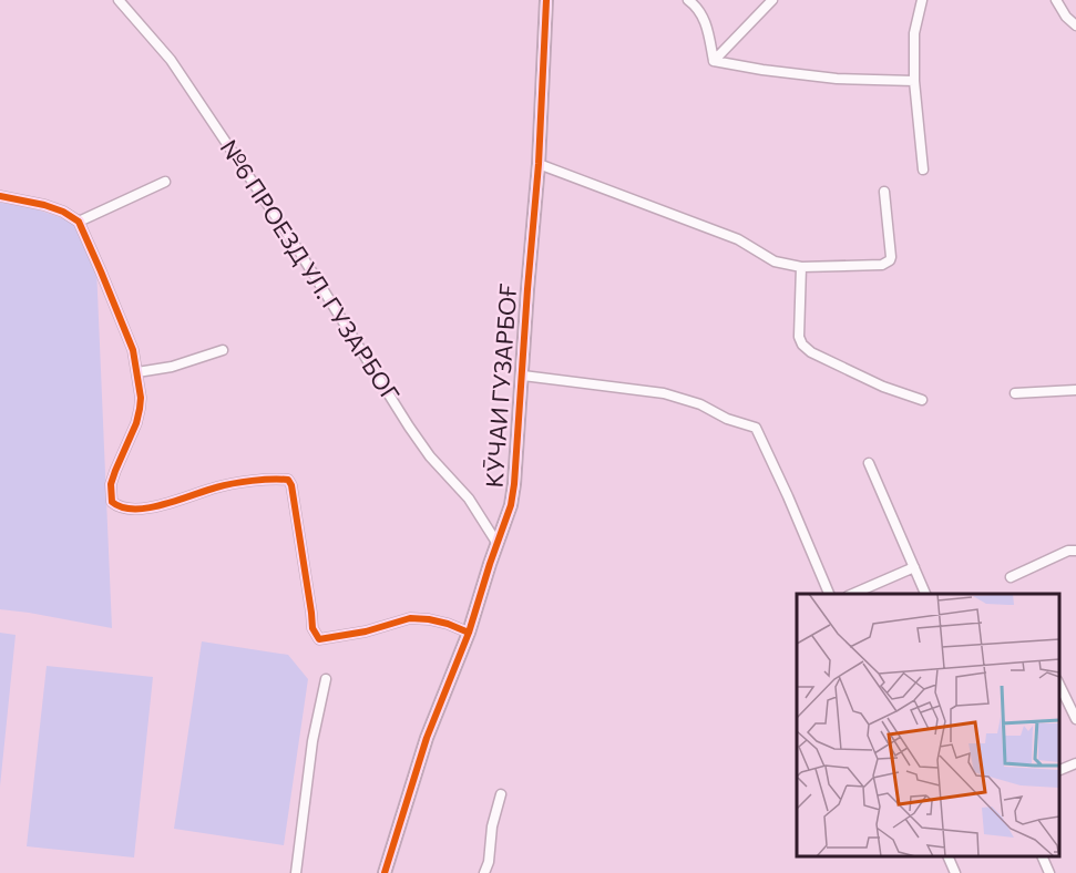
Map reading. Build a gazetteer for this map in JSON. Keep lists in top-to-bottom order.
{
  "streets": {
    "street": ["№6 ПРОЕЗД УЛ. ГУЗАРБОГ", "КӮЧАИ ГУЗАРБОҒ"]
  },
  "crossings": [
    ["№6 ПРОЕЗД УЛ. ГУЗАРБОГ", "КӮЧАИ ГУЗАРБОҒ"]
  ]
}
